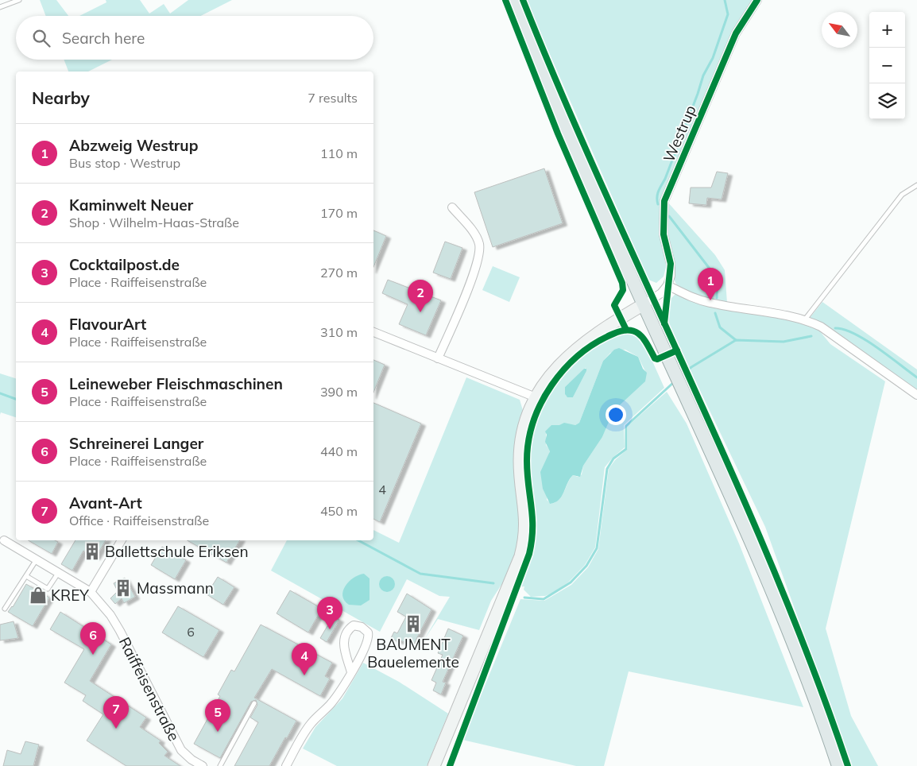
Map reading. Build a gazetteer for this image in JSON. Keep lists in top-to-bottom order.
{
  "streets": {
    "street": ["Westrup", "Raiffeisenstraße"]
  },
  "places": {
    "building": ["Ballettschule Eriksen", "Massmann", "BAUMENT Bauelemente"],
    "shop": ["KREY"]
  },
  "house_numbers": ["4", "6"],
  "north": "top left",
  "page": {
    "map_buttons": ["+", "−"],
    "search": "Search here",
    "heading": ["Nearby", "7 results"],
    "list": [
      {
        "mark": "1",
        "name": "Abzweig Westrup",
        "note": "Bus stop · Westrup",
        "value": "110 m"
      },
      {
        "mark": "2",
        "name": "Kaminwelt Neuer",
        "note": "Shop · Wilhelm-Haas-Straße",
        "value": "170 m"
      },
      {
        "mark": "3",
        "name": "Cocktailpost.de",
        "note": "Place · Raiffeisenstraße",
        "value": "270 m"
      },
      {
        "mark": "4",
        "name": "FlavourArt",
        "note": "Place · Raiffeisenstraße",
        "value": "310 m"
      },
      {
        "mark": "5",
        "name": "Leineweber Fleischmaschinen",
        "note": "Place · Raiffeisenstraße",
        "value": "390 m"
      },
      {
        "mark": "6",
        "name": "Schreinerei Langer",
        "note": "Place · Raiffeisenstraße",
        "value": "440 m"
      },
      {
        "mark": "7",
        "name": "Avant-Art",
        "note": "Office · Raiffeisenstraße",
        "value": "450 m"
      }
    ],
    "pins": [
      "1",
      "2",
      "3",
      "6",
      "4",
      "7",
      "5"
    ]
  }
}
